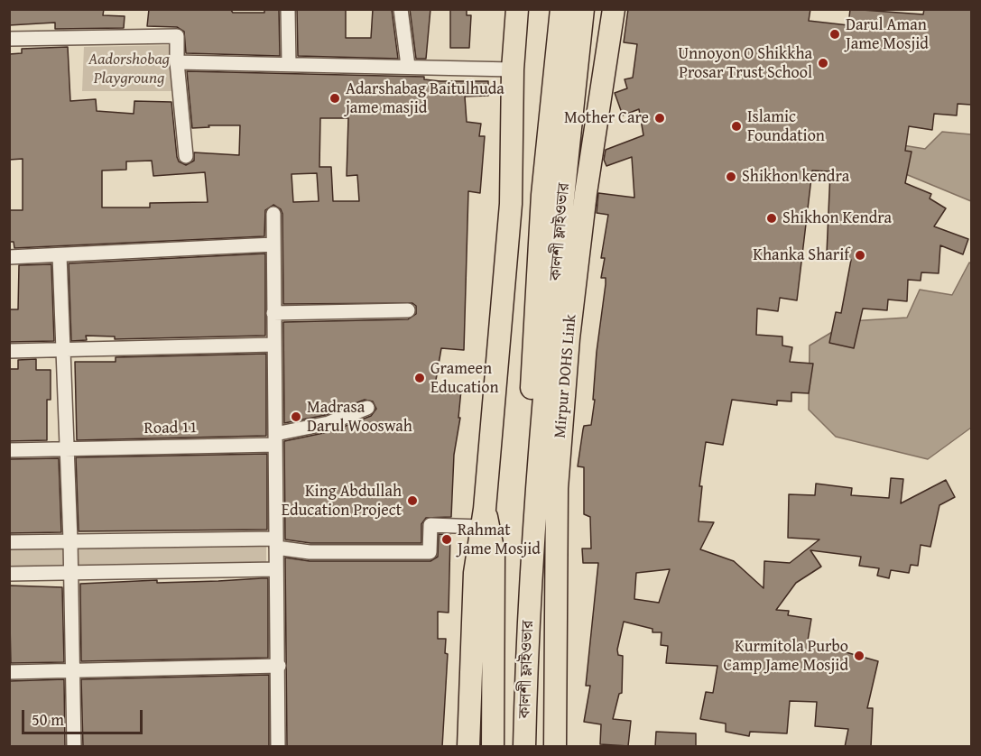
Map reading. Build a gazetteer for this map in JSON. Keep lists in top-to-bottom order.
{
  "streets": {
    "main road": ["কালশী ফ্লাইওভার", "Mirpur DOHS Link"],
    "street": ["Road 11"]
  },
  "crossings": [
    ["কালশী ফ্লাইওভার", "Mirpur DOHS Link"]
  ],
  "parks": ["Aadorshobag Playgroung"],
  "places": [
    "Darul Aman Jame Mosjid",
    "Unnoyon O Shikkha Prosar Trust School",
    "Adarshabag Baitulhuda jame masjid",
    "Mother Care",
    "Islamic Foundation",
    "Shikhon kendra",
    "Shikhon Kendra",
    "Khanka Sharif",
    "Grameen Education",
    "Madrasa Darul Wooswah",
    "King Abdullah Education Project",
    "Rahmat Jame Mosjid",
    "Kurmitola Purbo Camp Jame Mosjid"
  ],
  "scale_bar": "50 m"
}
